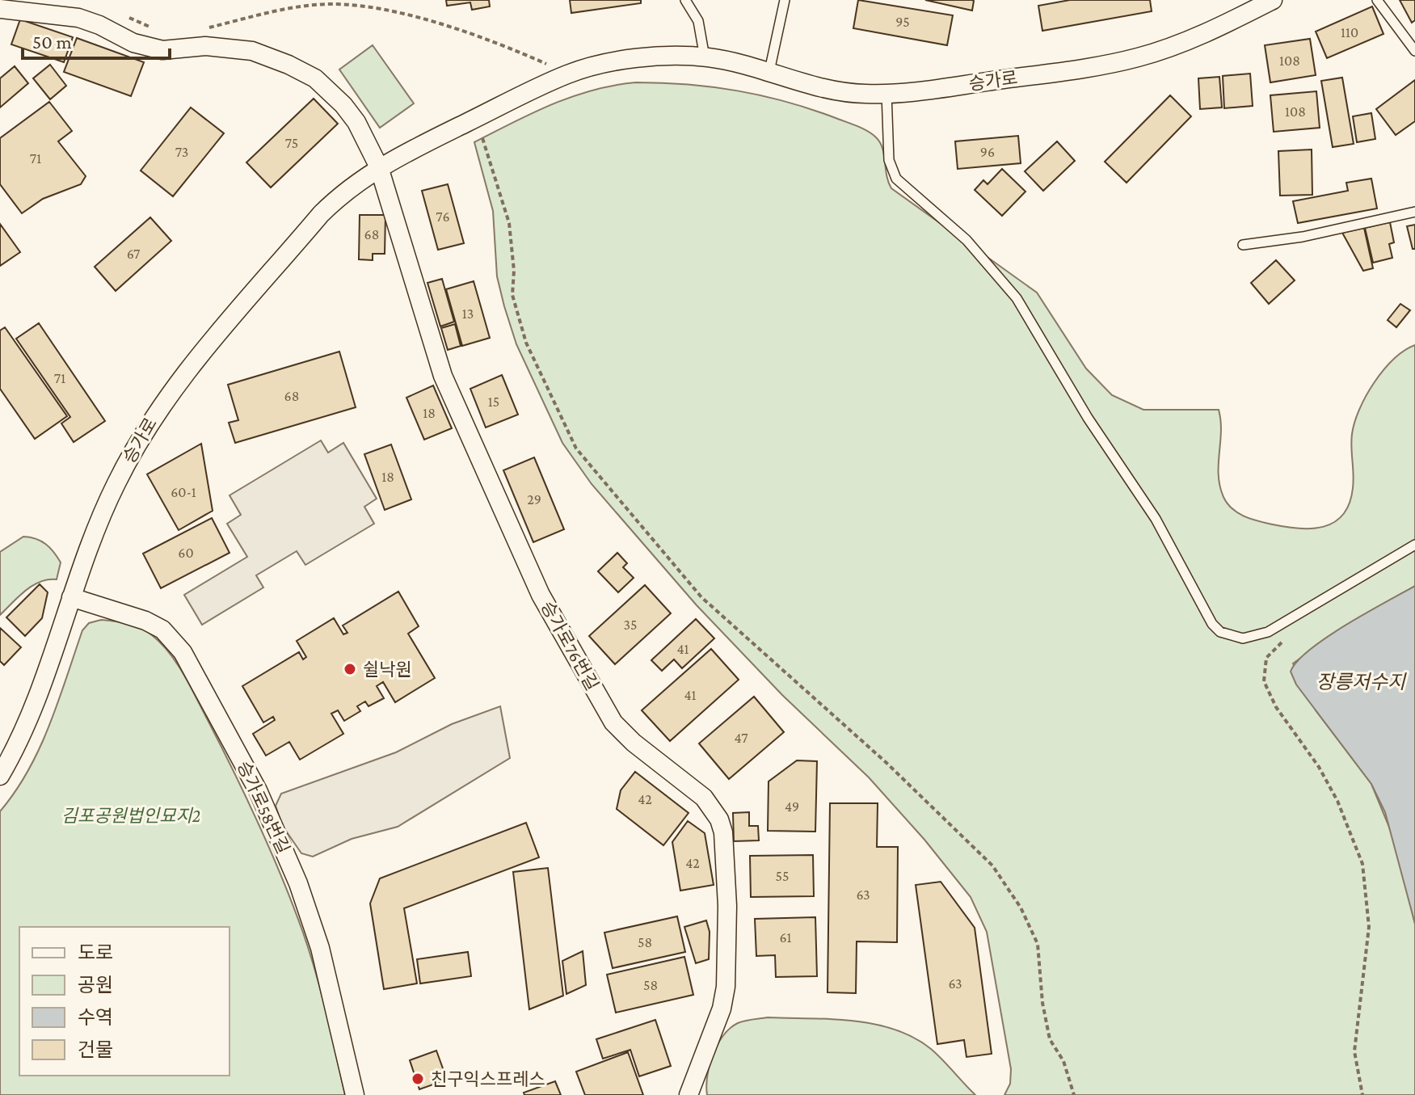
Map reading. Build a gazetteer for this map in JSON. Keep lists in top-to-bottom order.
{
  "streets": {
    "street": ["승가로", "승가로76번길", "승가로58번길"]
  },
  "crossings": [
    ["승가로", "승가로76번길"],
    ["승가로", "승가로58번길"]
  ],
  "water": ["장릉저수지"],
  "parks": ["김포공원법인묘지2"],
  "places": ["쉴낙원", "친구익스프레스"],
  "house_numbers": [
    "95",
    "110",
    "108",
    "108",
    "75",
    "73",
    "96",
    "71",
    "76",
    "68",
    "67",
    "13",
    "71",
    "68",
    "15",
    "18",
    "18",
    "60-1",
    "29",
    "60",
    "35",
    "41",
    "41",
    "47",
    "42",
    "49",
    "42",
    "55",
    "63",
    "61",
    "58",
    "63",
    "58"
  ],
  "legend": [
    "도로",
    "공원",
    "수역",
    "건물"
  ],
  "scale_bar": "50 m"
}
